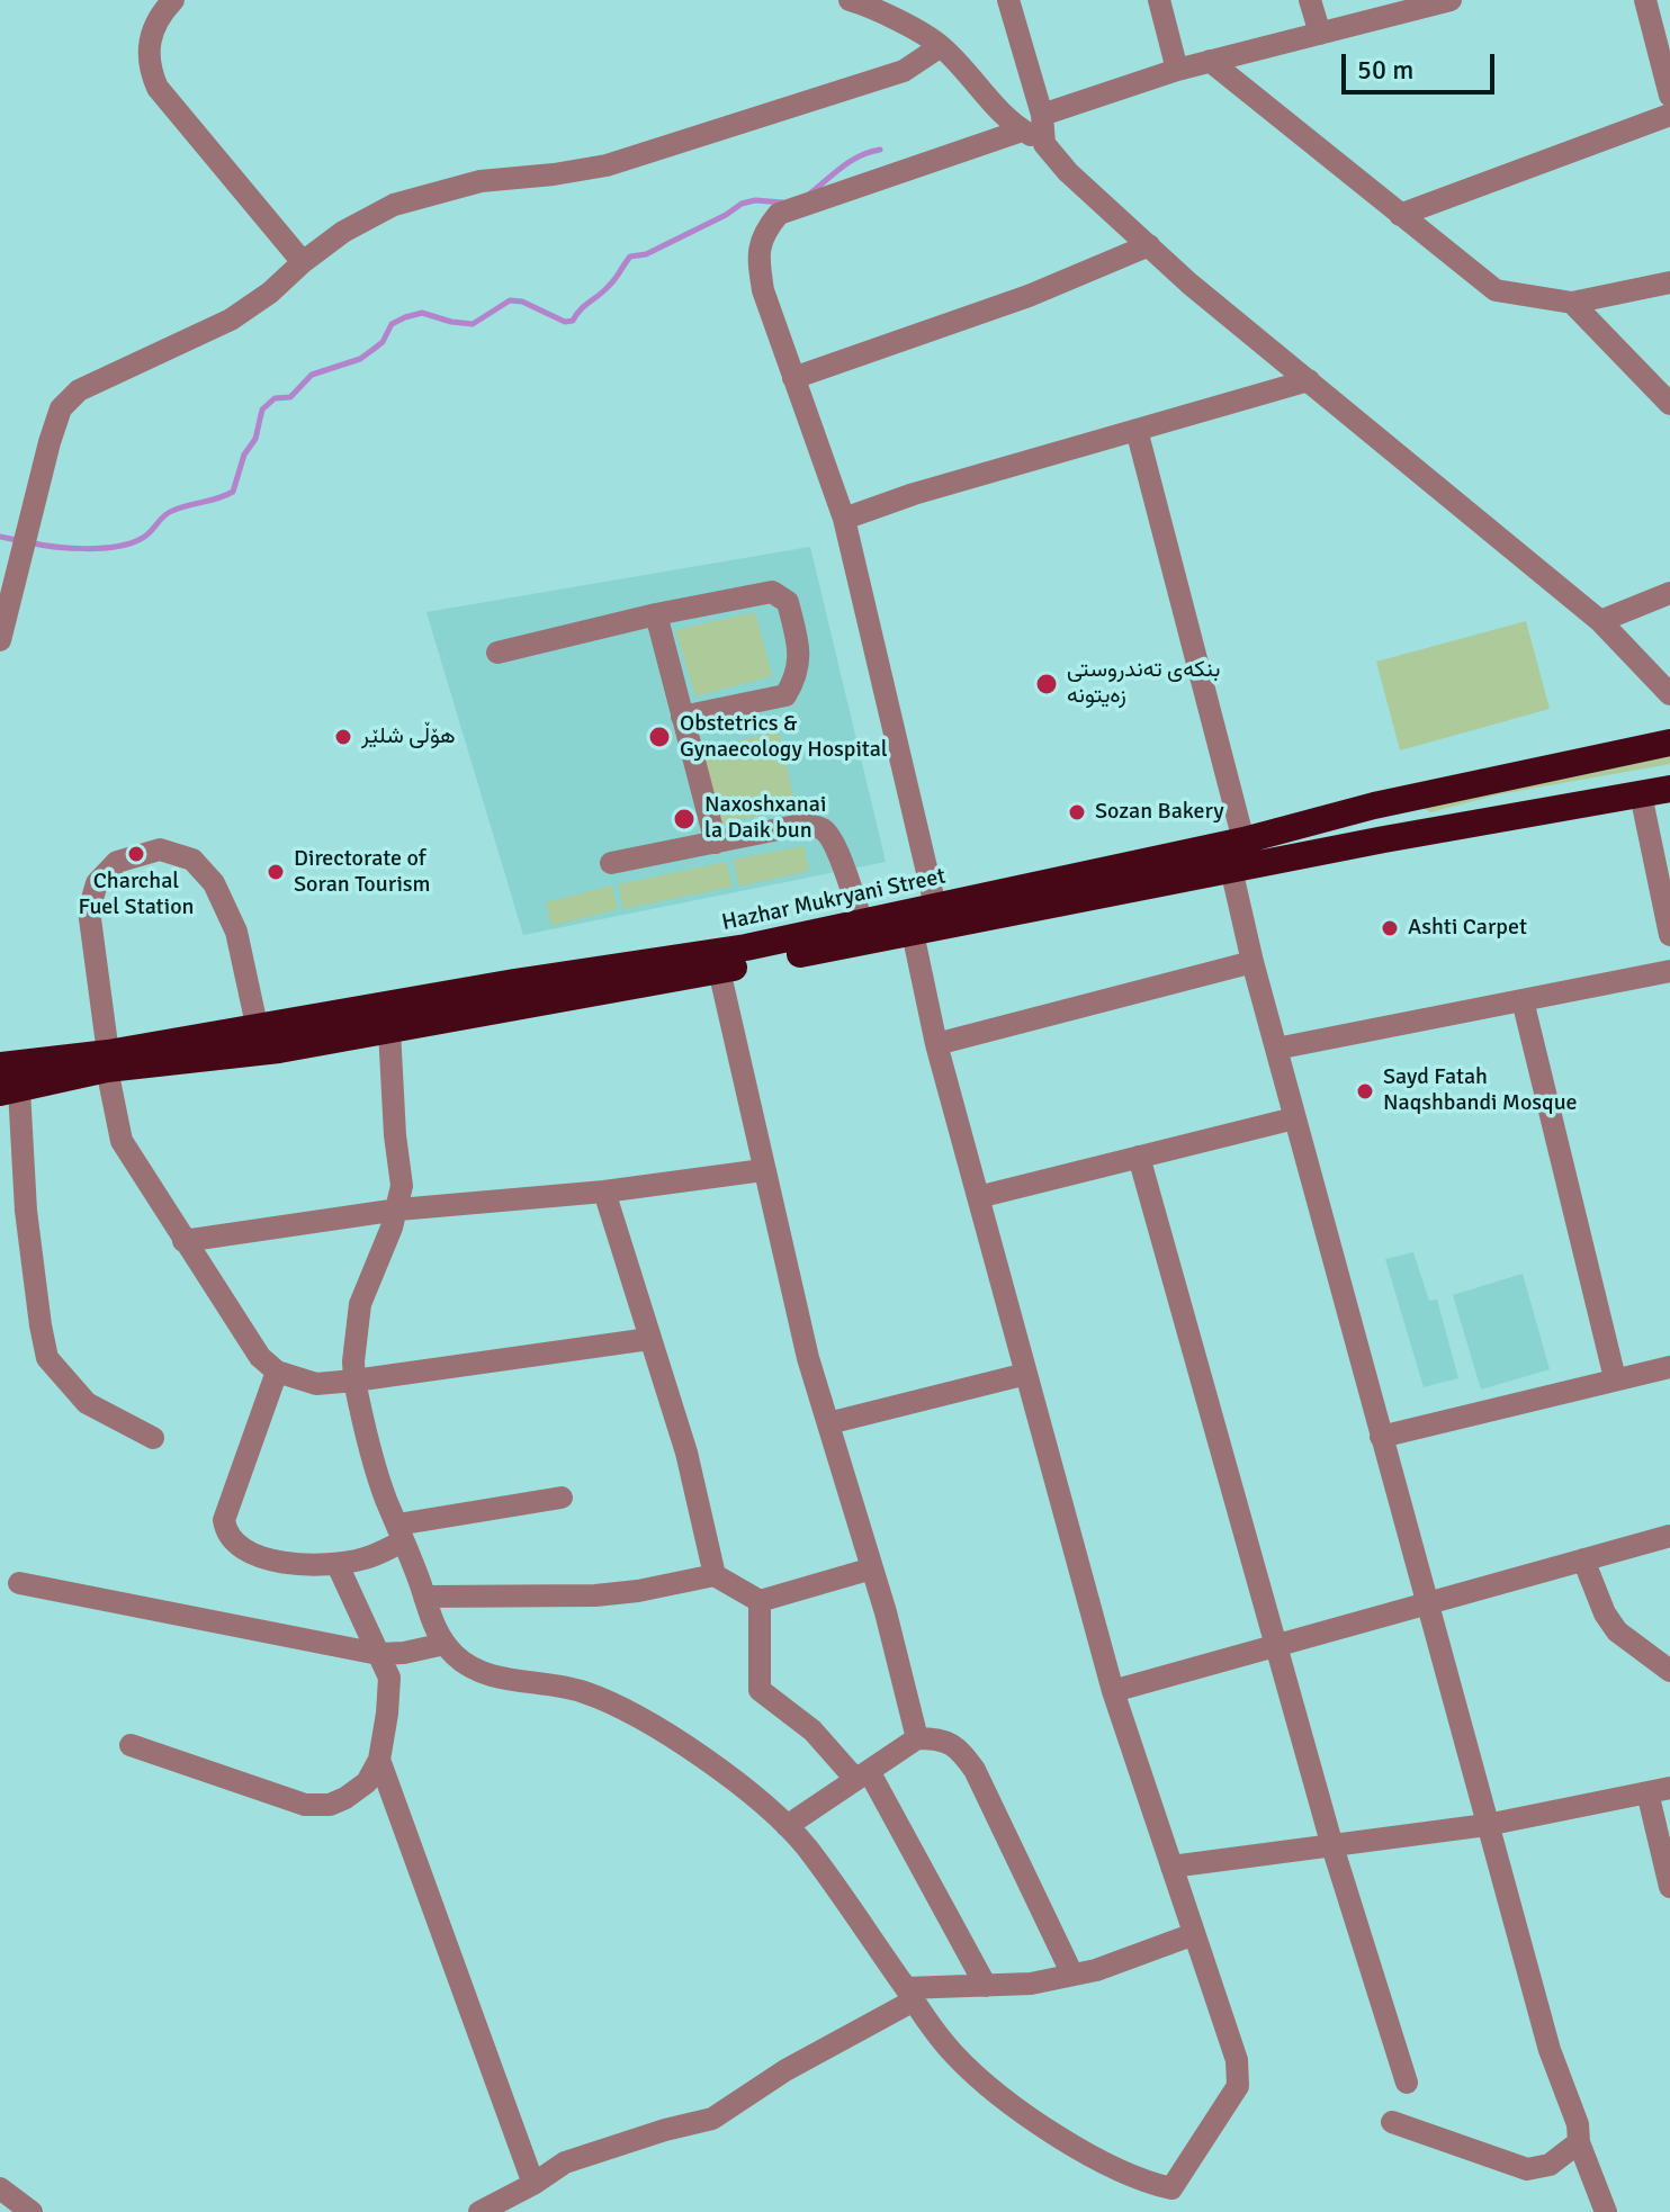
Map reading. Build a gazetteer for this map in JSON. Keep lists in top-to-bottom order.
{
  "streets": {
    "highway": ["Hazhar Mukryani Street"]
  },
  "places": [
    "بنکەی تەندروستی زەیتونە",
    "هۆڵی شلێر",
    "Obstetrics & Gynaecology Hospital",
    "Sozan Bakery",
    "Naxoshxanai la Daik bun",
    "Charchal Fuel Station",
    "Directorate of Soran Tourism",
    "Ashti Carpet",
    "Sayd Fatah Naqshbandi Mosque"
  ],
  "scale_bar": "50 m"
}
